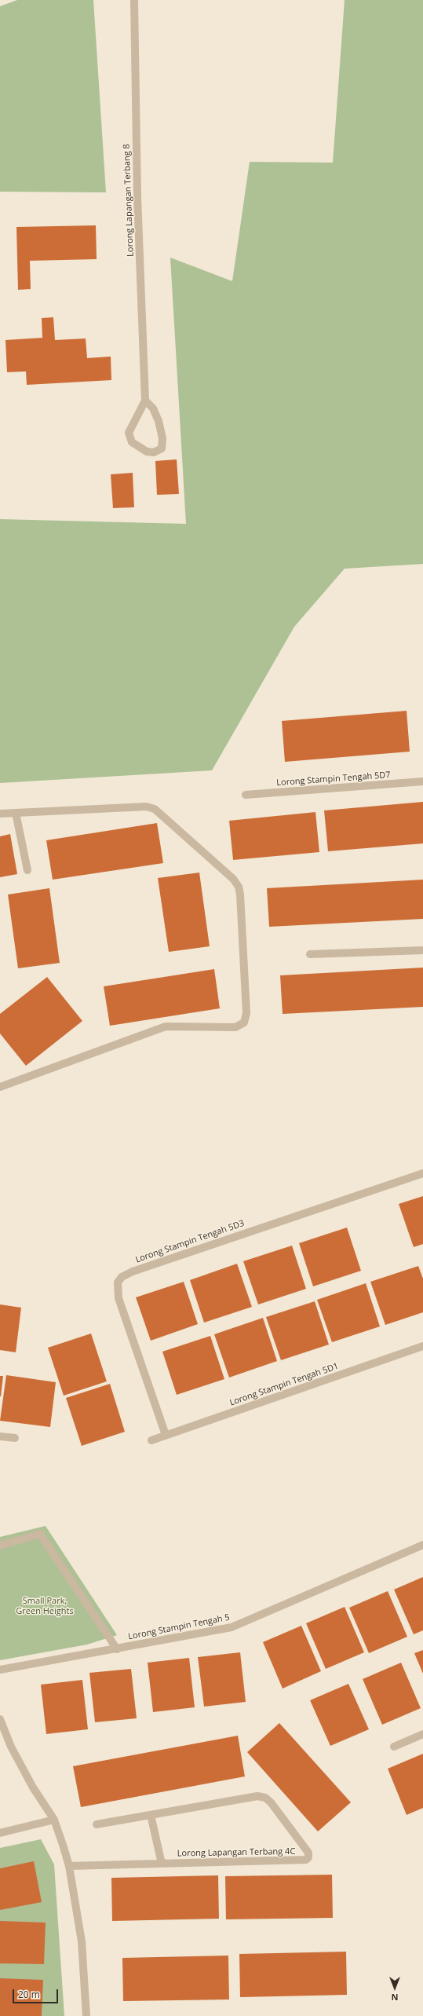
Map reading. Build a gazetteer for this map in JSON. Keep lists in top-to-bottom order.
{
  "streets": {
    "street": [
      "Lorong Lapangan Terbang 8",
      "Lorong Stampin Tengah 5D7",
      "Lorong Stampin Tengah 5D3",
      "Lorong Stampin Tengah 5D1",
      "Lorong Stampin Tengah 5",
      "Lorong Lapangan Terbang 4C"
    ]
  },
  "crossings": [
    ["Lorong Stampin Tengah 5D3", "Lorong Stampin Tengah 5D1"]
  ],
  "parks": ["Small Park, Green Heights"],
  "scale_bar": "20 m",
  "north": "bottom"
}
